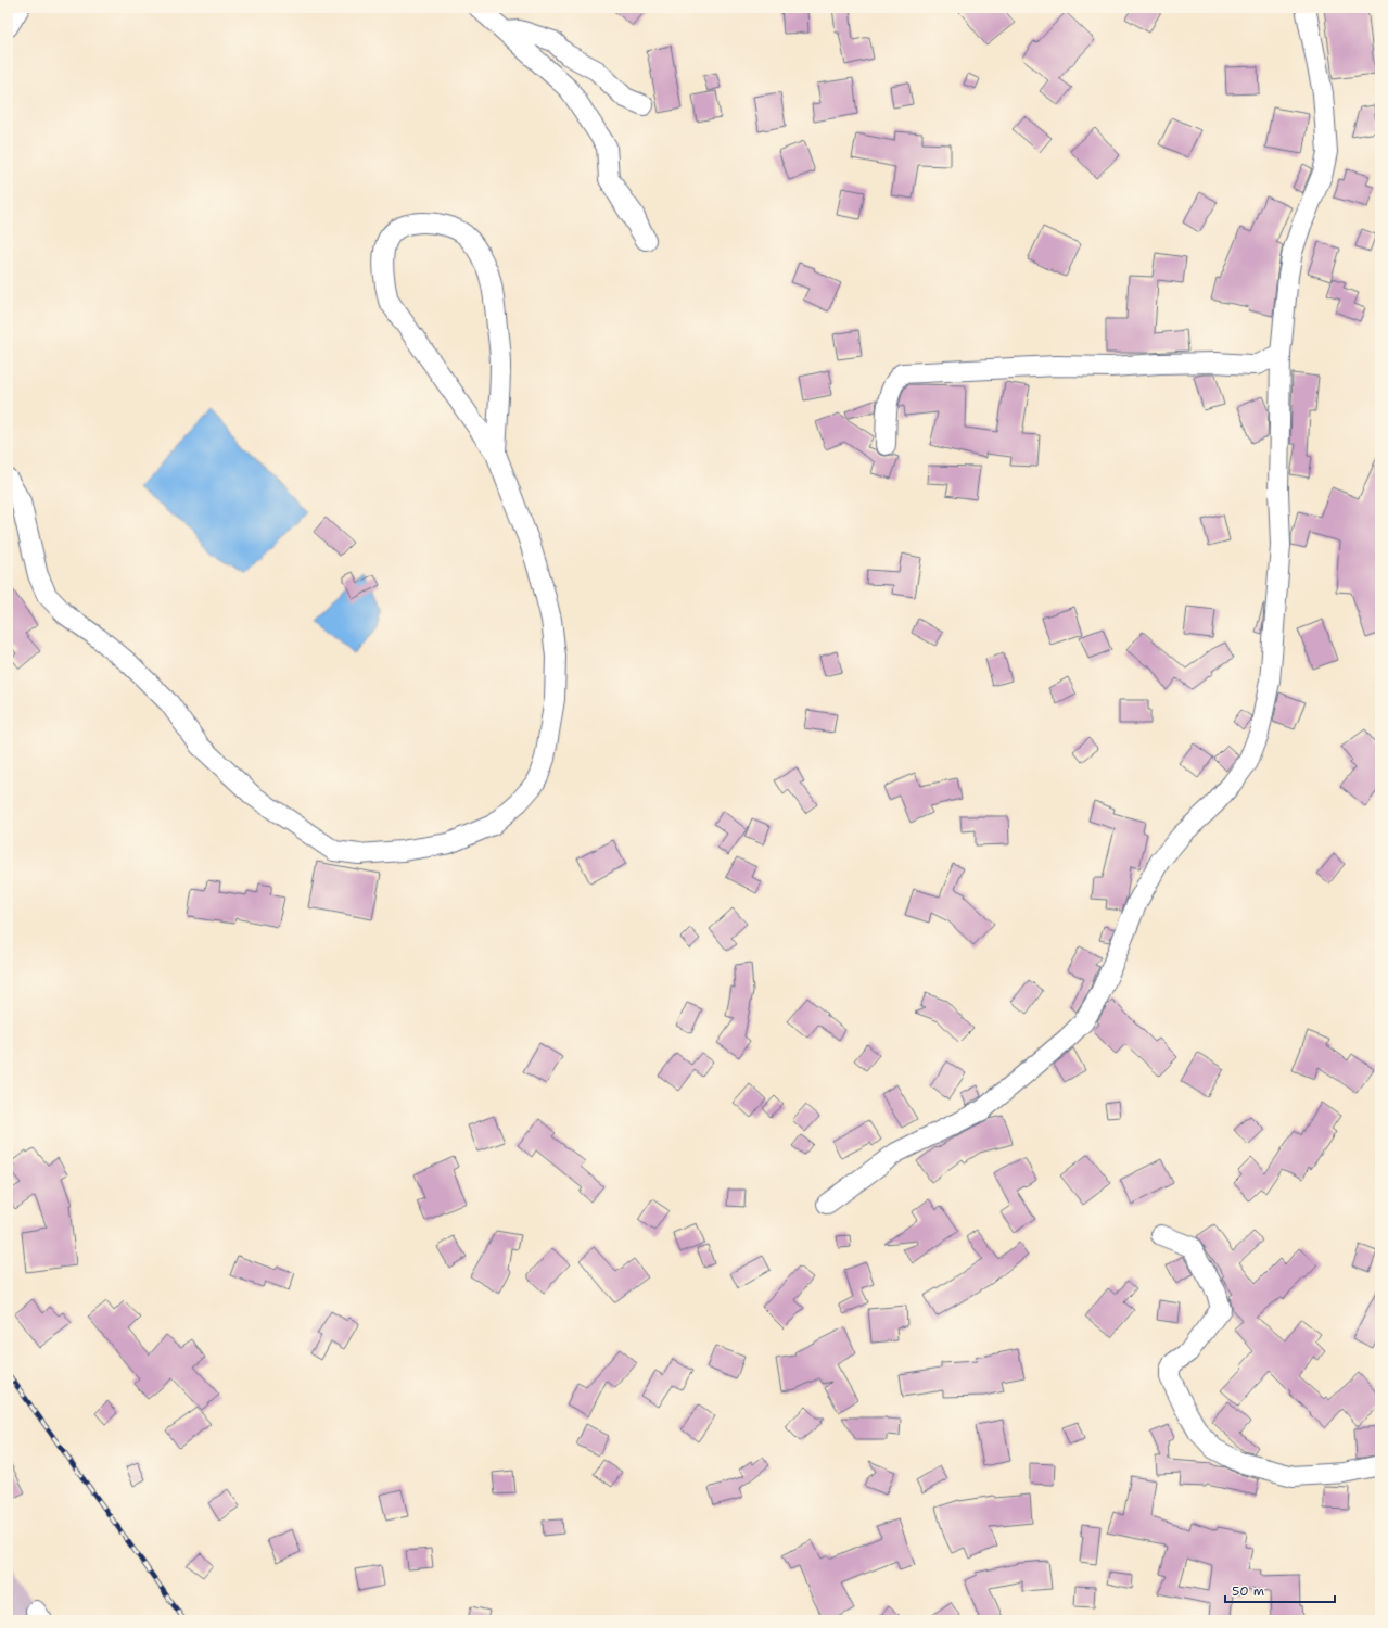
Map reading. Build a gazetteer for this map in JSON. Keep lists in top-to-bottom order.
{
  "scale_bar": "50 m"
}
